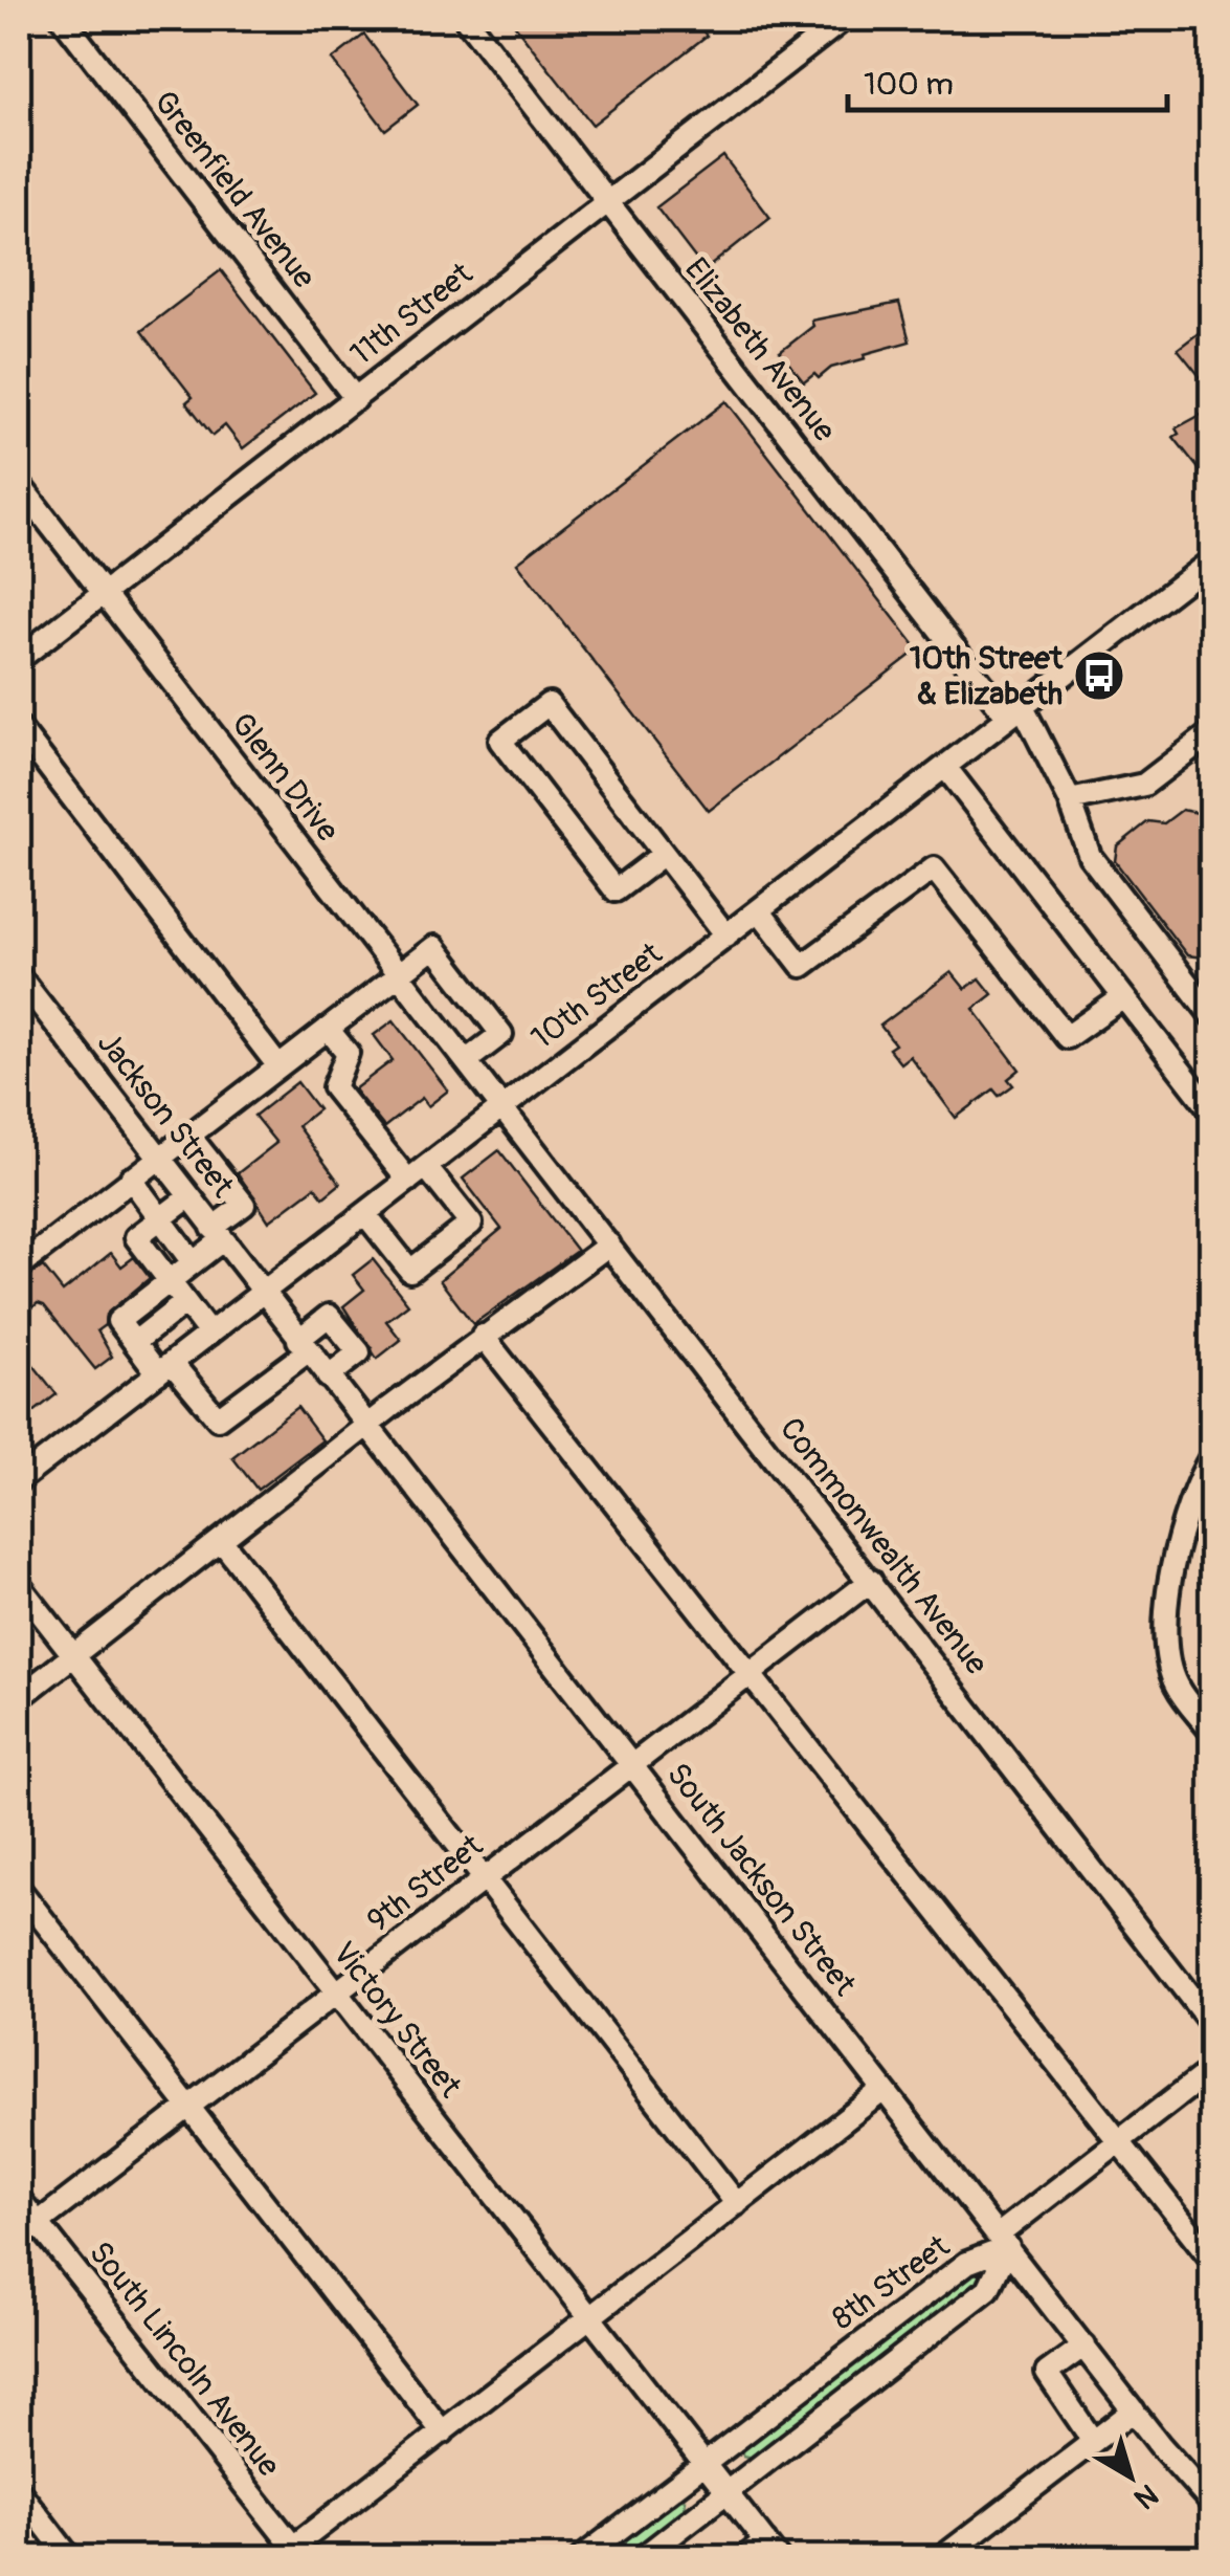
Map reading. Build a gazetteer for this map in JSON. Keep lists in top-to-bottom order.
{
  "streets": {
    "street": [
      "Greenfield Avenue",
      "11th Street",
      "Elizabeth Avenue",
      "Glenn Drive",
      "10th Street",
      "Jackson Street",
      "Commonwealth Avenue",
      "South Jackson Street",
      "9th Street",
      "Victory Street",
      "8th Street",
      "South Lincoln Avenue"
    ]
  },
  "crossings": [
    ["Greenfield Avenue", "11th Street"],
    ["11th Street", "Elizabeth Avenue"],
    ["11th Street", "Glenn Drive"],
    ["Elizabeth Avenue", "10th Street"],
    ["Glenn Drive", "10th Street"],
    ["Glenn Drive", "Commonwealth Avenue"],
    ["10th Street", "Jackson Street"],
    ["10th Street", "Commonwealth Avenue"],
    ["10th Street", "South Jackson Street"],
    ["Jackson Street", "South Jackson Street"],
    ["Commonwealth Avenue", "9th Street"],
    ["South Jackson Street", "9th Street"],
    ["South Jackson Street", "8th Street"],
    ["9th Street", "Victory Street"],
    ["9th Street", "South Lincoln Avenue"],
    ["Victory Street", "8th Street"]
  ],
  "places": {
    "bus stop": ["10th Street & Elizabeth"]
  },
  "scale_bar": "100 m",
  "north": "bottom right"
}
